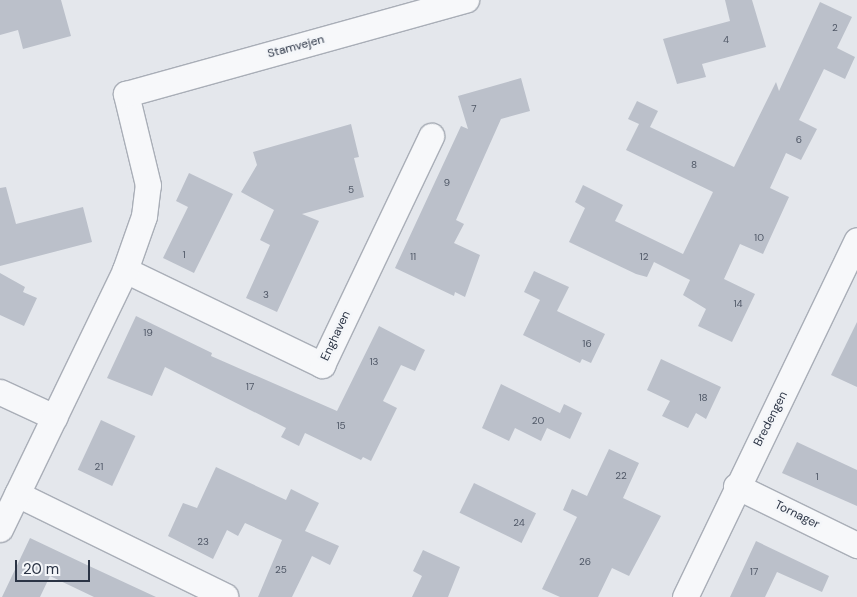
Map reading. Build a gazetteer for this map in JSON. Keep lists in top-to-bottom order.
{
  "streets": {
    "street": [
      "Stamvejen",
      "Enghaven",
      "Bredengen",
      "Tornager"
    ]
  },
  "crossings": [
    ["Stamvejen", "Enghaven"],
    ["Bredengen", "Tornager"]
  ],
  "house_numbers": [
    "2",
    "4",
    "7",
    "6",
    "8",
    "9",
    "5",
    "10",
    "1",
    "11",
    "12",
    "3",
    "14",
    "19",
    "16",
    "13",
    "17",
    "18",
    "20",
    "15",
    "21",
    "22",
    "1",
    "24",
    "23",
    "26",
    "25",
    "17"
  ],
  "scale_bar": "20 m"
}
